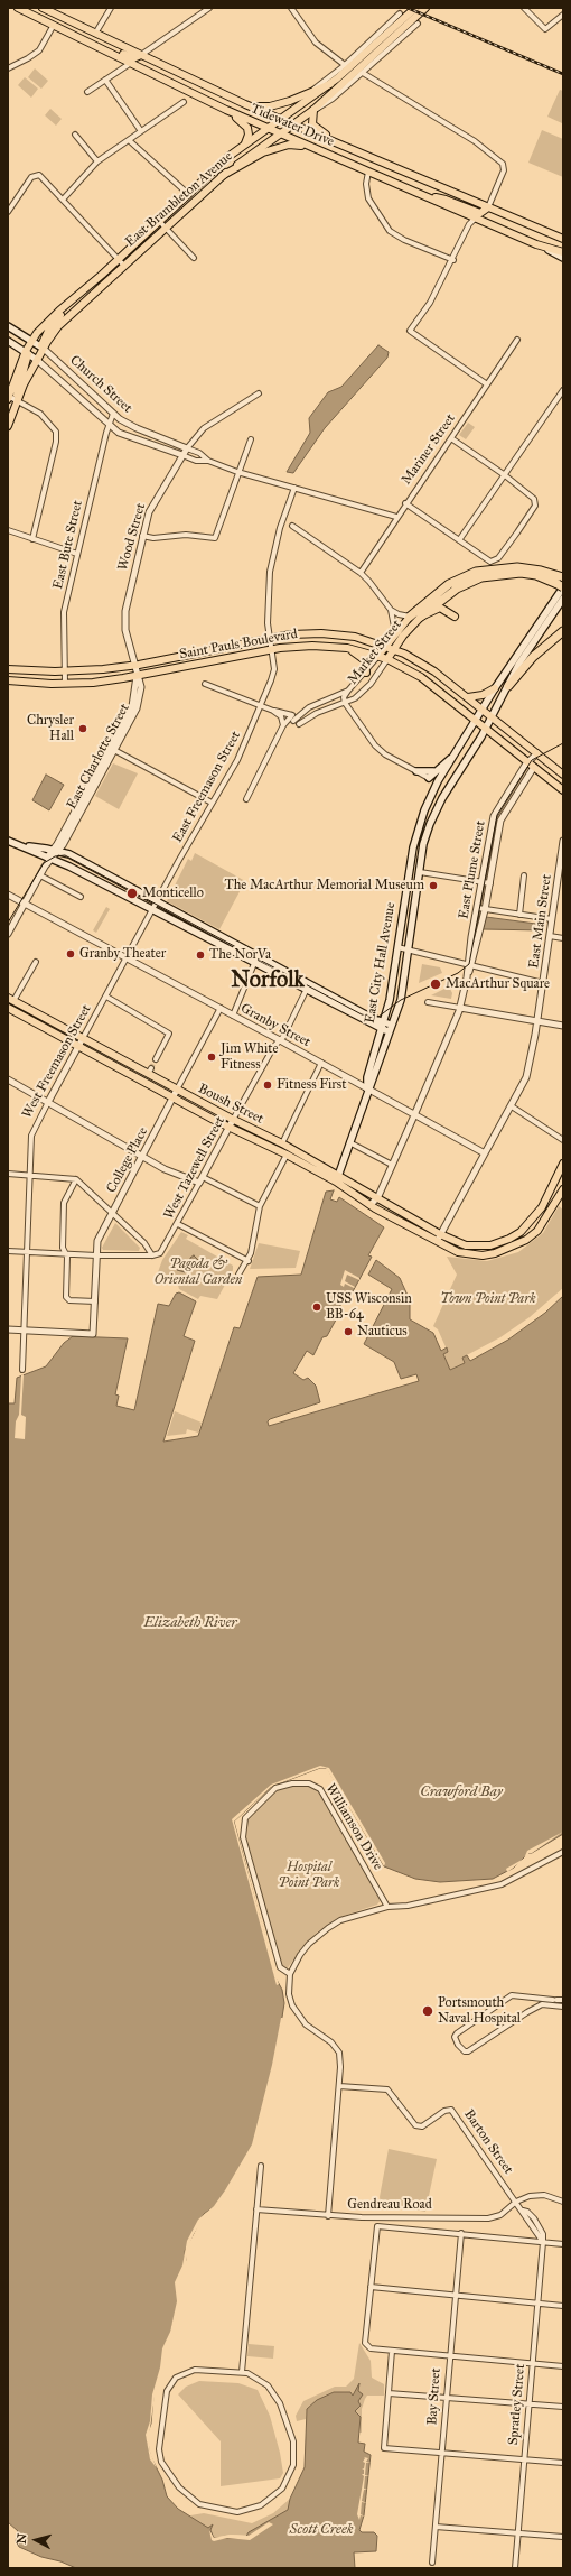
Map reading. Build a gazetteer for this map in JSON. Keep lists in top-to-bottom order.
{
  "streets": {
    "main road": [
      "Tidewater Drive",
      "East Brambleton Avenue",
      "Church Street",
      "Saint Pauls Boulevard",
      "Market Street",
      "East City Hall Avenue",
      "Boush Street"
    ],
    "street": [
      "Mariner Street",
      "Wood Street",
      "East Bute Street",
      "East Charlotte Street",
      "East Freemason Street",
      "East Plume Street",
      "East Main Street",
      "Granby Street",
      "West Freemason Street",
      "College Place",
      "West Tazewell Street",
      "Williamson Drive",
      "Barton Street",
      "Gendreau Road",
      "Bay Street",
      "Spratley Street"
    ]
  },
  "crossings": [
    ["Tidewater Drive", "East Brambleton Avenue"],
    ["East Brambleton Avenue", "Church Street"],
    ["Church Street", "Mariner Street"],
    ["Church Street", "Wood Street"],
    ["Church Street", "East Bute Street"],
    ["Church Street", "East Freemason Street"],
    ["Wood Street", "Saint Pauls Boulevard"],
    ["Wood Street", "East Charlotte Street"],
    ["East Bute Street", "Saint Pauls Boulevard"],
    ["Saint Pauls Boulevard", "Market Street"],
    ["Saint Pauls Boulevard", "East Charlotte Street"],
    ["Saint Pauls Boulevard", "East Freemason Street"],
    ["Saint Pauls Boulevard", "East Plume Street"],
    ["Saint Pauls Boulevard", "East City Hall Avenue"],
    ["East Charlotte Street", "Granby Street"],
    ["East Freemason Street", "Granby Street"],
    ["East Freemason Street", "West Freemason Street"],
    ["East Plume Street", "Granby Street"],
    ["East Plume Street", "Boush Street"],
    ["East Main Street", "Granby Street"],
    ["East Main Street", "Boush Street"],
    ["East City Hall Avenue", "Granby Street"],
    ["Granby Street", "West Freemason Street"],
    ["Granby Street", "College Place"],
    ["Granby Street", "West Tazewell Street"],
    ["West Freemason Street", "Boush Street"],
    ["West Freemason Street", "College Place"],
    ["Boush Street", "College Place"],
    ["Boush Street", "West Tazewell Street"],
    ["Barton Street", "Gendreau Road"],
    ["Barton Street", "Spratley Street"]
  ],
  "districts": ["Norfolk"],
  "water": ["Elizabeth River", "Crawford Bay", "Scott Creek"],
  "parks": ["Pagoda & Oriental Garden", "Town Point Park", "Hospital Point Park"],
  "places": [
    "Chrysler Hall",
    "The MacArthur Memorial Museum",
    "Monticello",
    "Granby Theater",
    "The NorVa",
    "MacArthur Square",
    "Jim White Fitness",
    "Fitness First",
    "USS Wisconsin BB-64",
    "Nauticus",
    "Portsmouth Naval Hospital"
  ],
  "north": "left"
}
